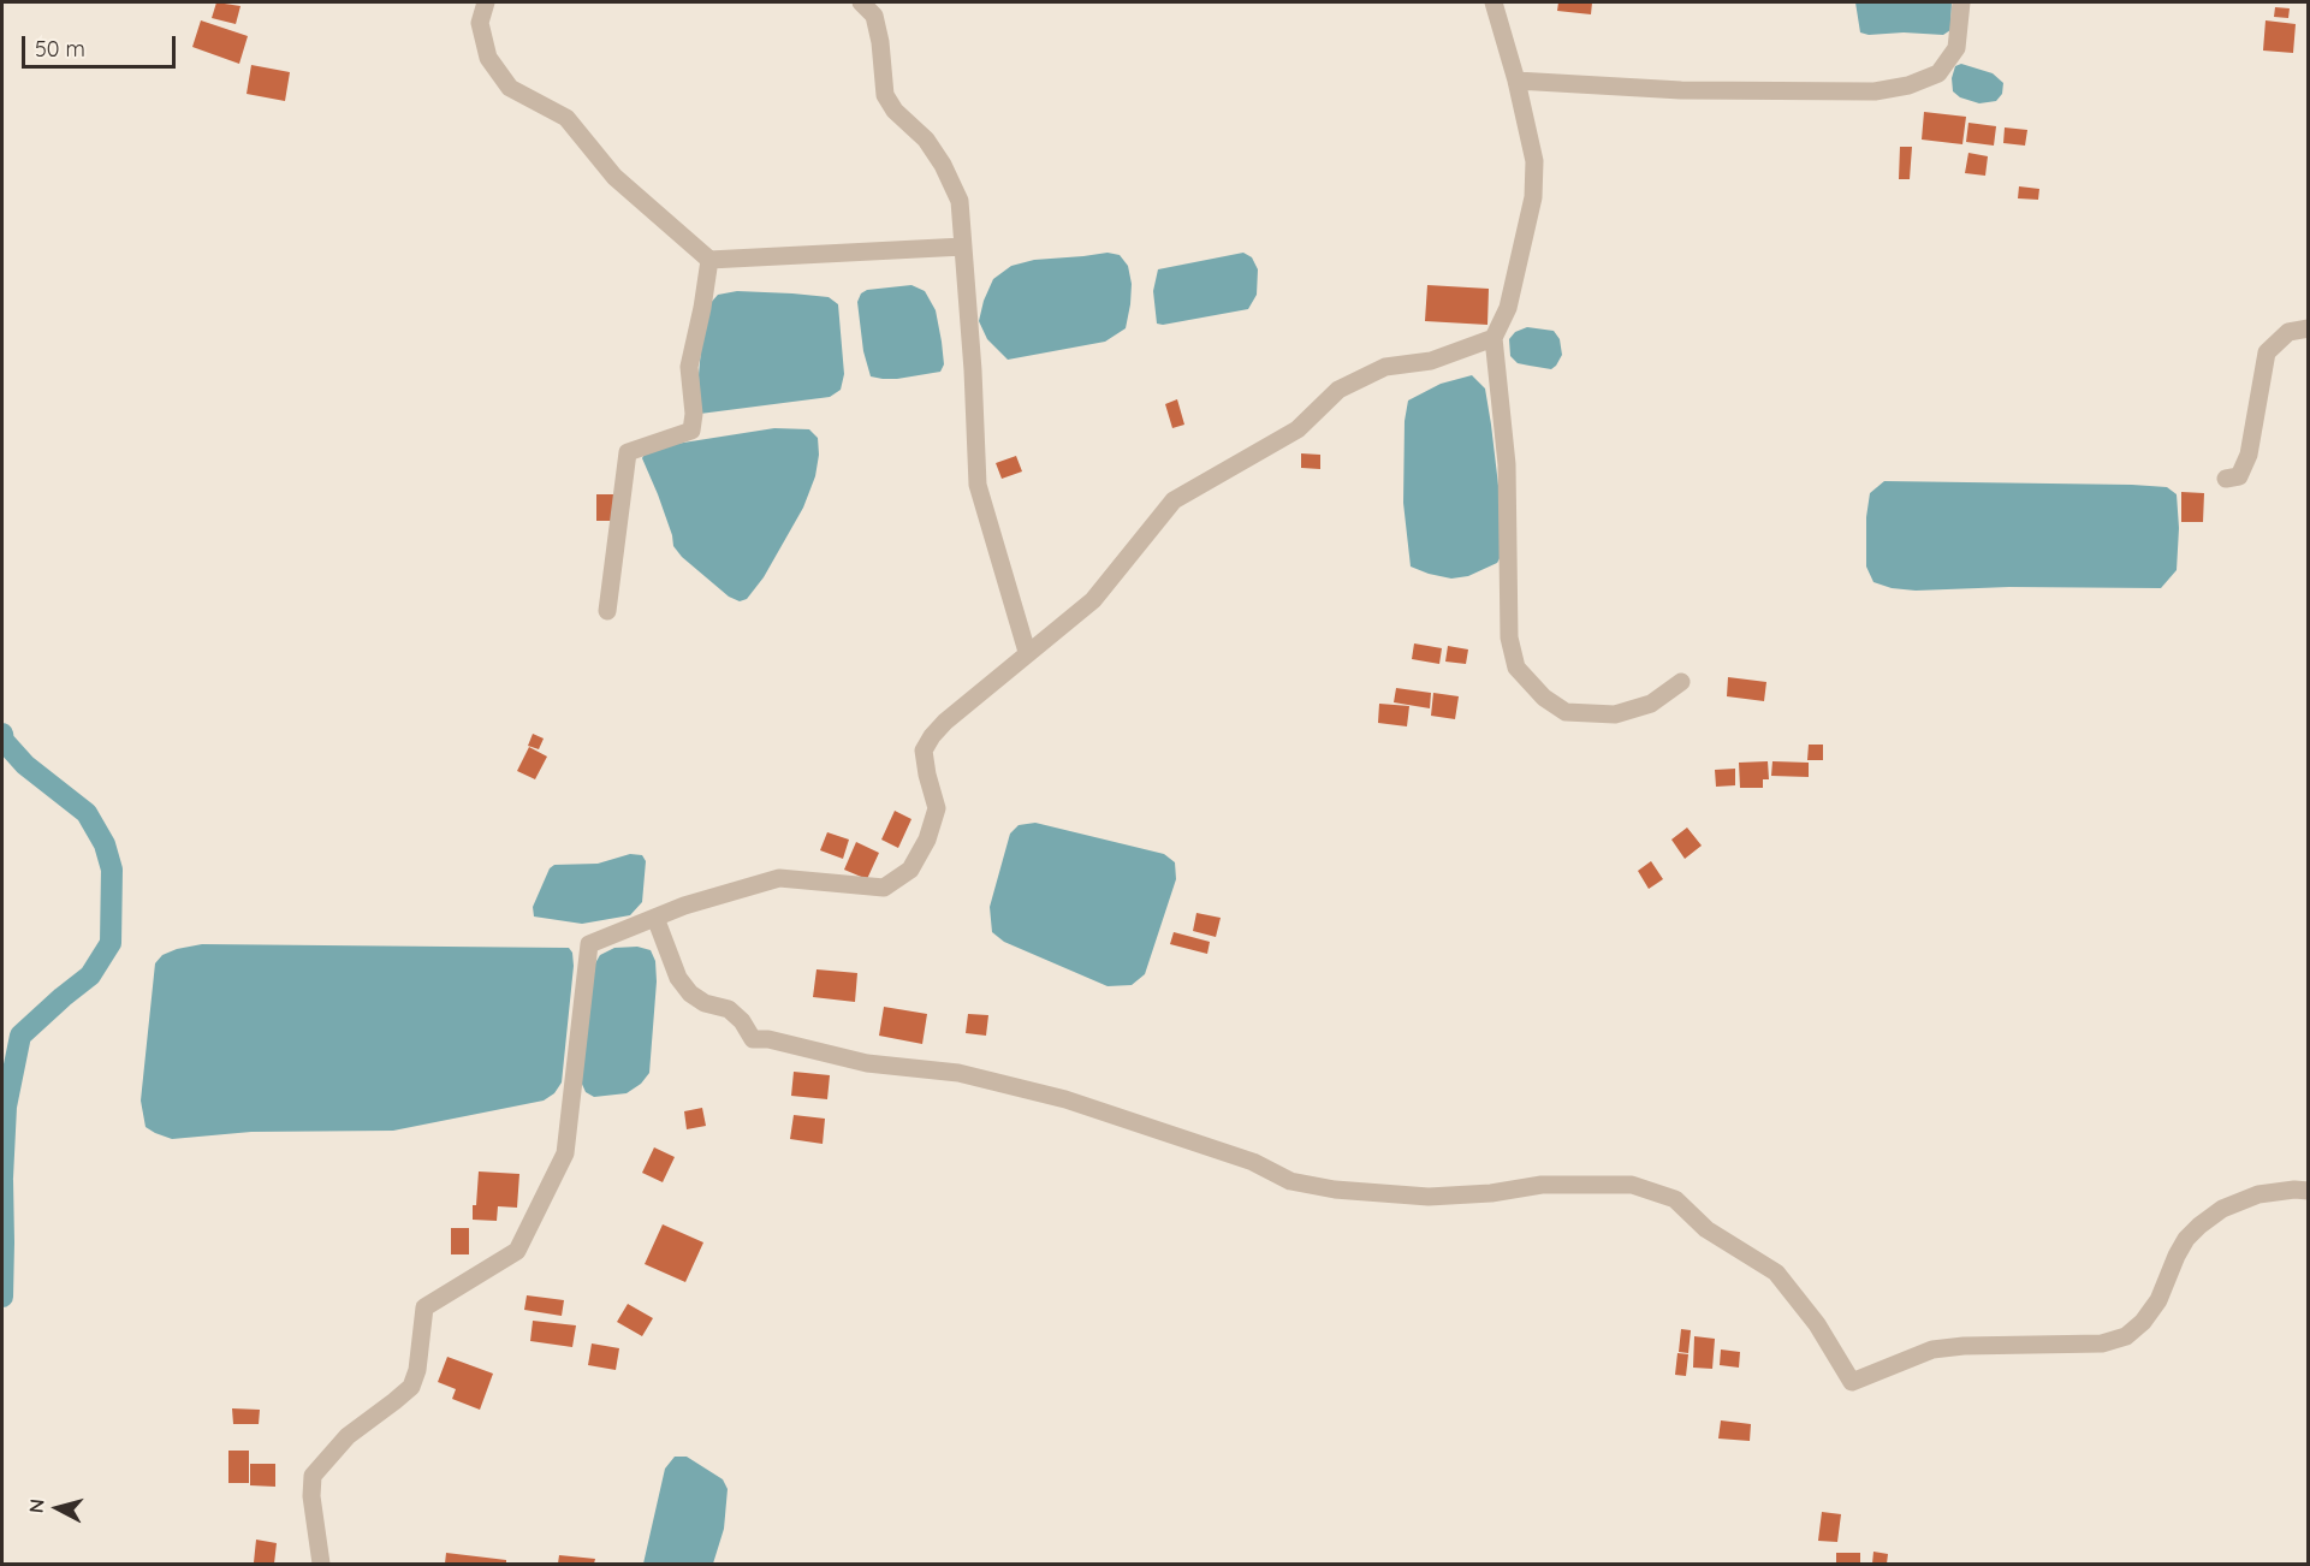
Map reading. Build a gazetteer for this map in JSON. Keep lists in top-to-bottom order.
{
  "scale_bar": "50 m",
  "north": "left"
}
